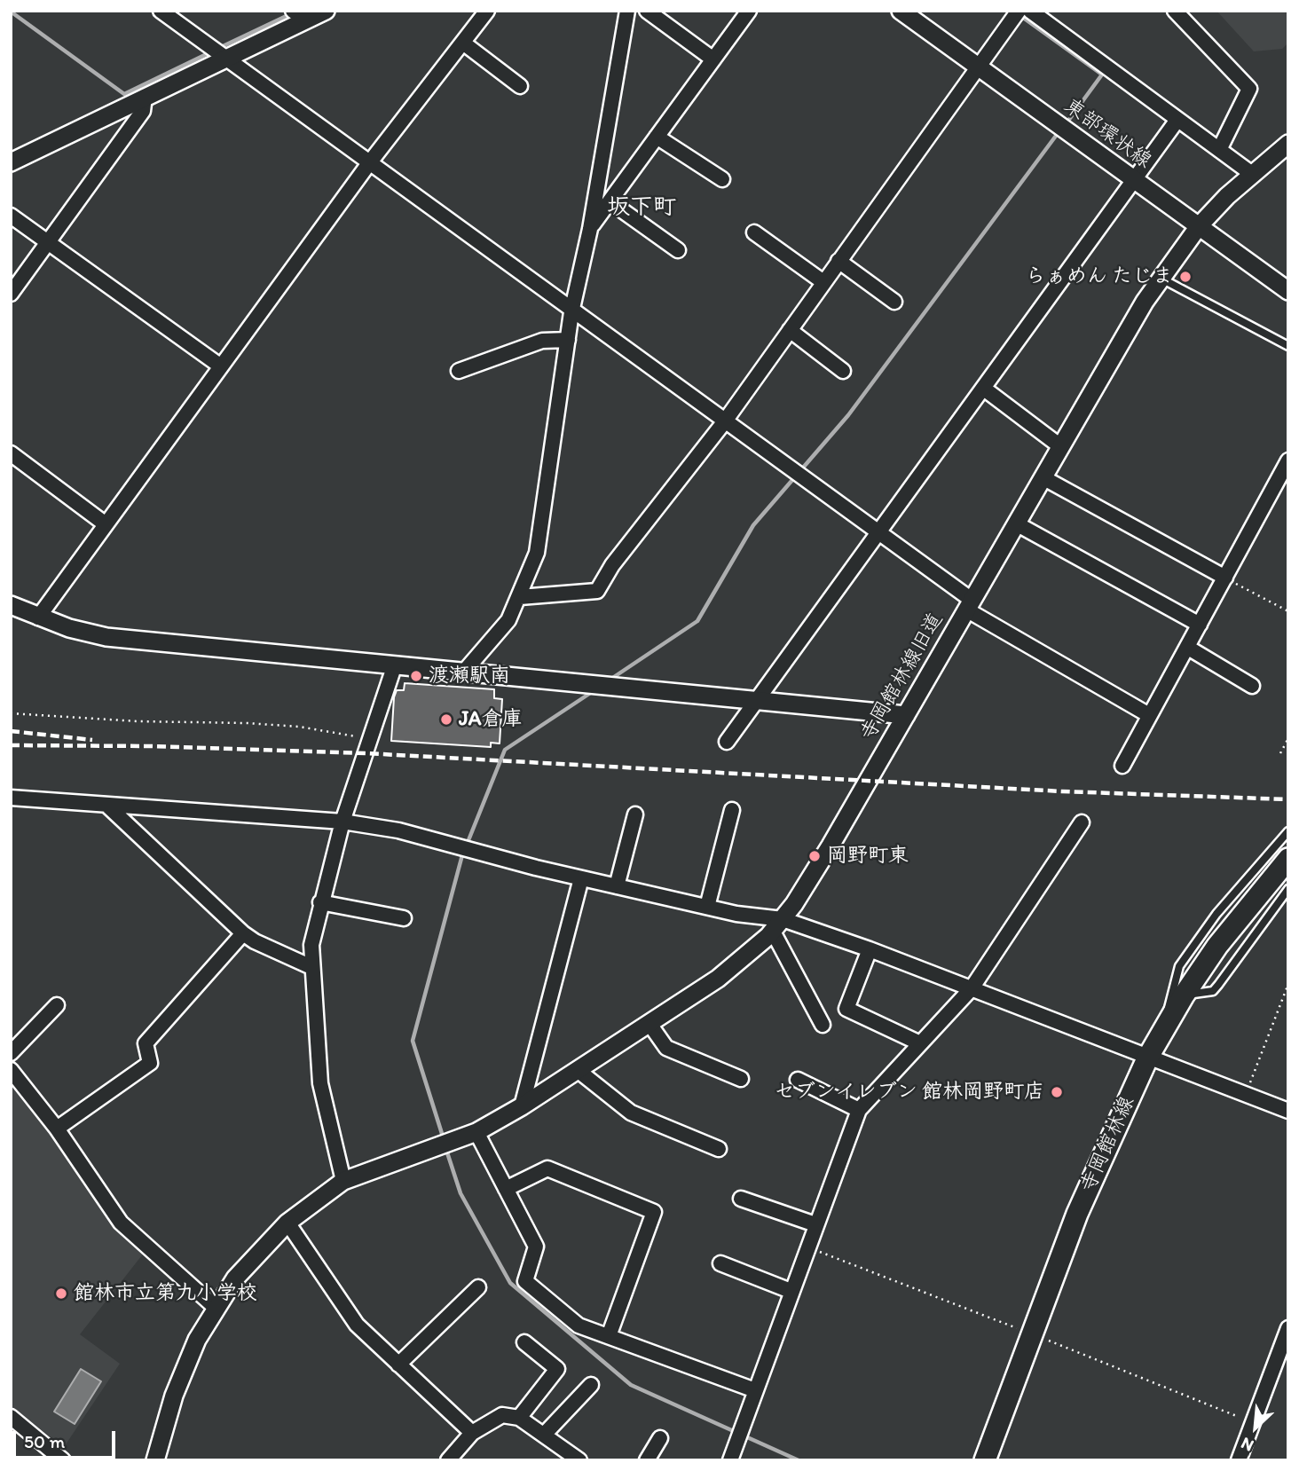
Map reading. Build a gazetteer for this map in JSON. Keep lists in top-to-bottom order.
{
  "streets": {
    "main road": ["寺岡館林線"],
    "street": ["東部環状線", "寺岡館林線旧道"]
  },
  "crossings": [
    ["東部環状線", "寺岡館林線旧道"]
  ],
  "districts": ["坂下町"],
  "places": [
    "らぁめん たじま",
    "渡瀬駅南",
    "JA倉庫",
    "岡野町東",
    "セブンイレブン 館林岡野町店",
    "館林市立第九小学校"
  ],
  "scale_bar": "50 m",
  "north": "bottom left"
}
